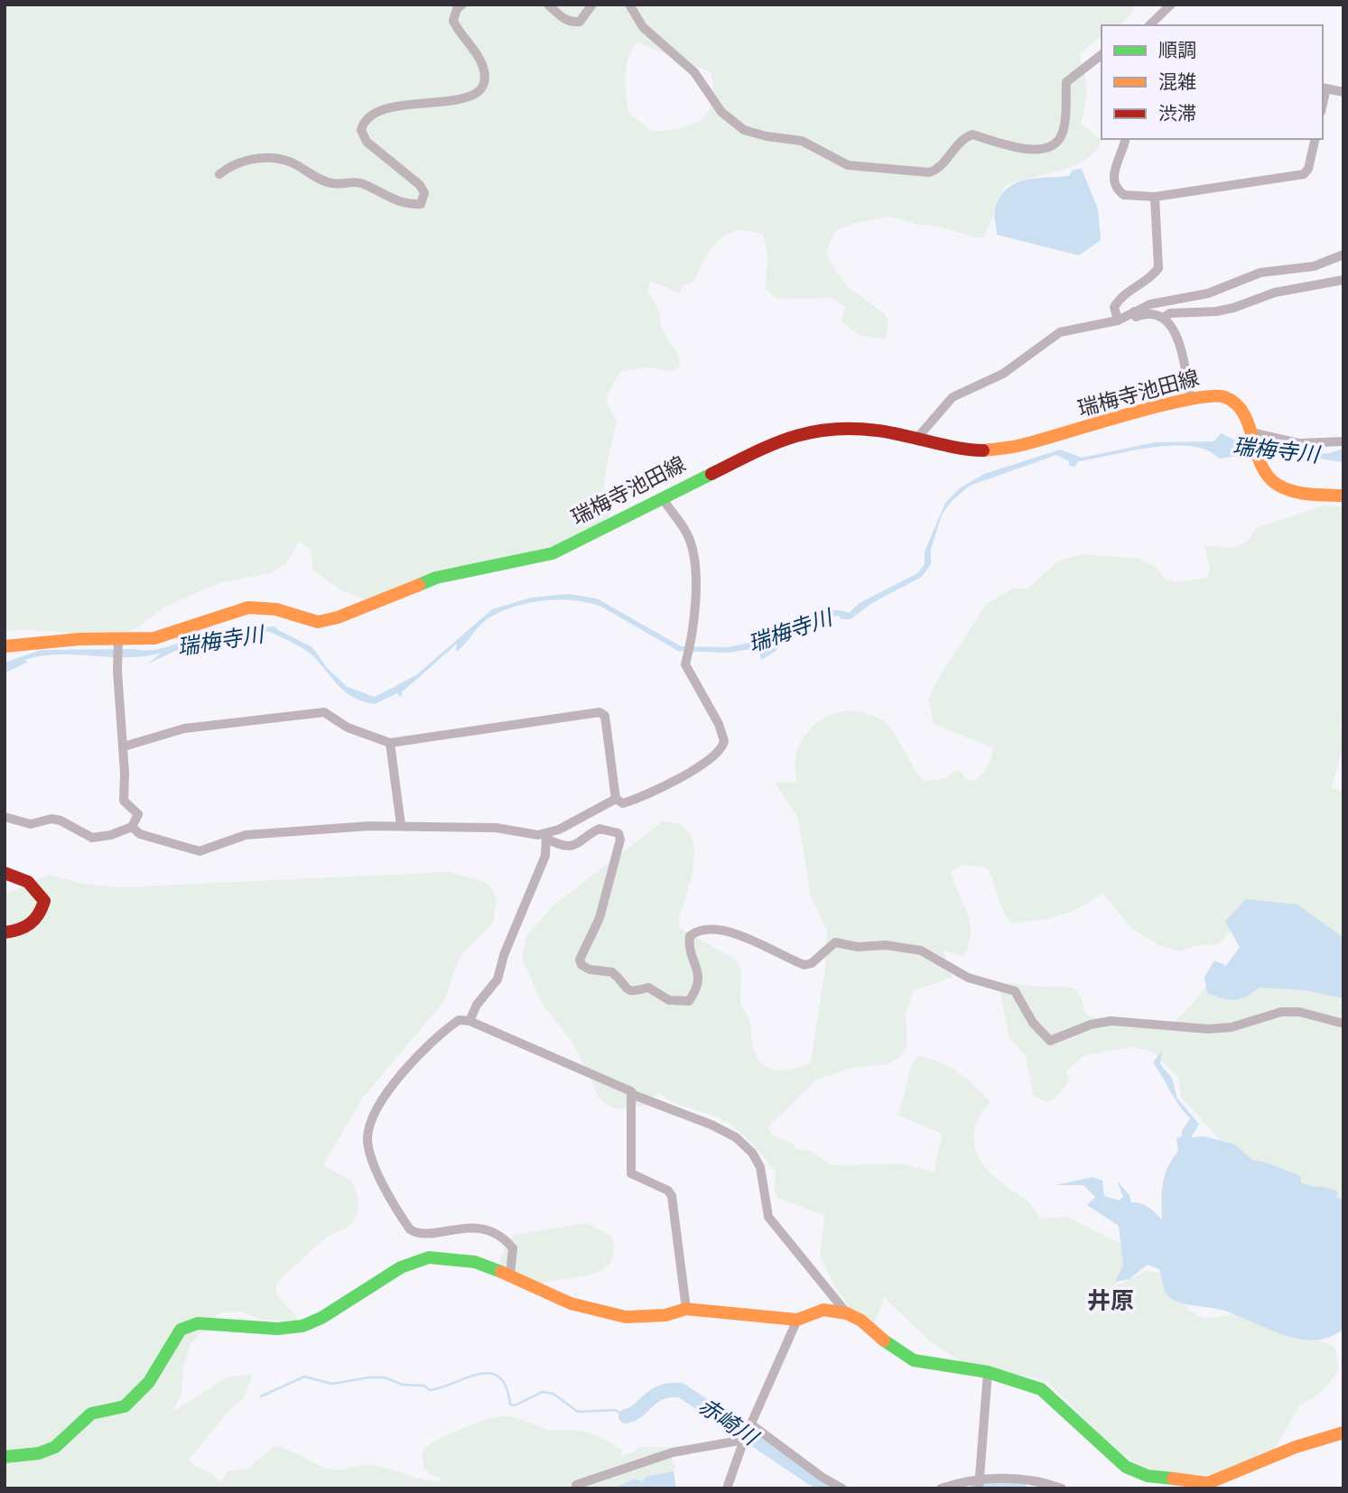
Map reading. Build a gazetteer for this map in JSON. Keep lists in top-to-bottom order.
{
  "streets": {
    "main road": ["瑞梅寺池田線"]
  },
  "districts": ["井原"],
  "water": ["瑞梅寺川", "赤崎川"],
  "legend": ["順調", "混雑", "渋滞"]
}
